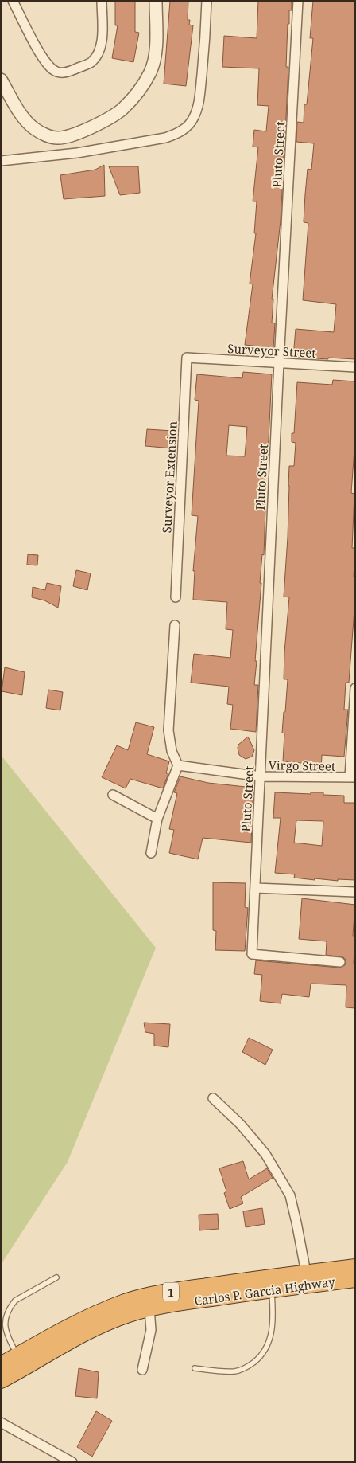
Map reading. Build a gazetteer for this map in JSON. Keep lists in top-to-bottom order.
{
  "streets": {
    "highway": ["Carlos P. Garcia Highway", "1"],
    "street": [
      "Pluto Street",
      "Surveyor Street",
      "Surveyor Extension",
      "Virgo Street"
    ]
  },
  "crossings": [
    ["Pluto Street", "Surveyor Street"],
    ["Pluto Street", "Virgo Street"],
    ["Surveyor Street", "Surveyor Extension"]
  ]
}
